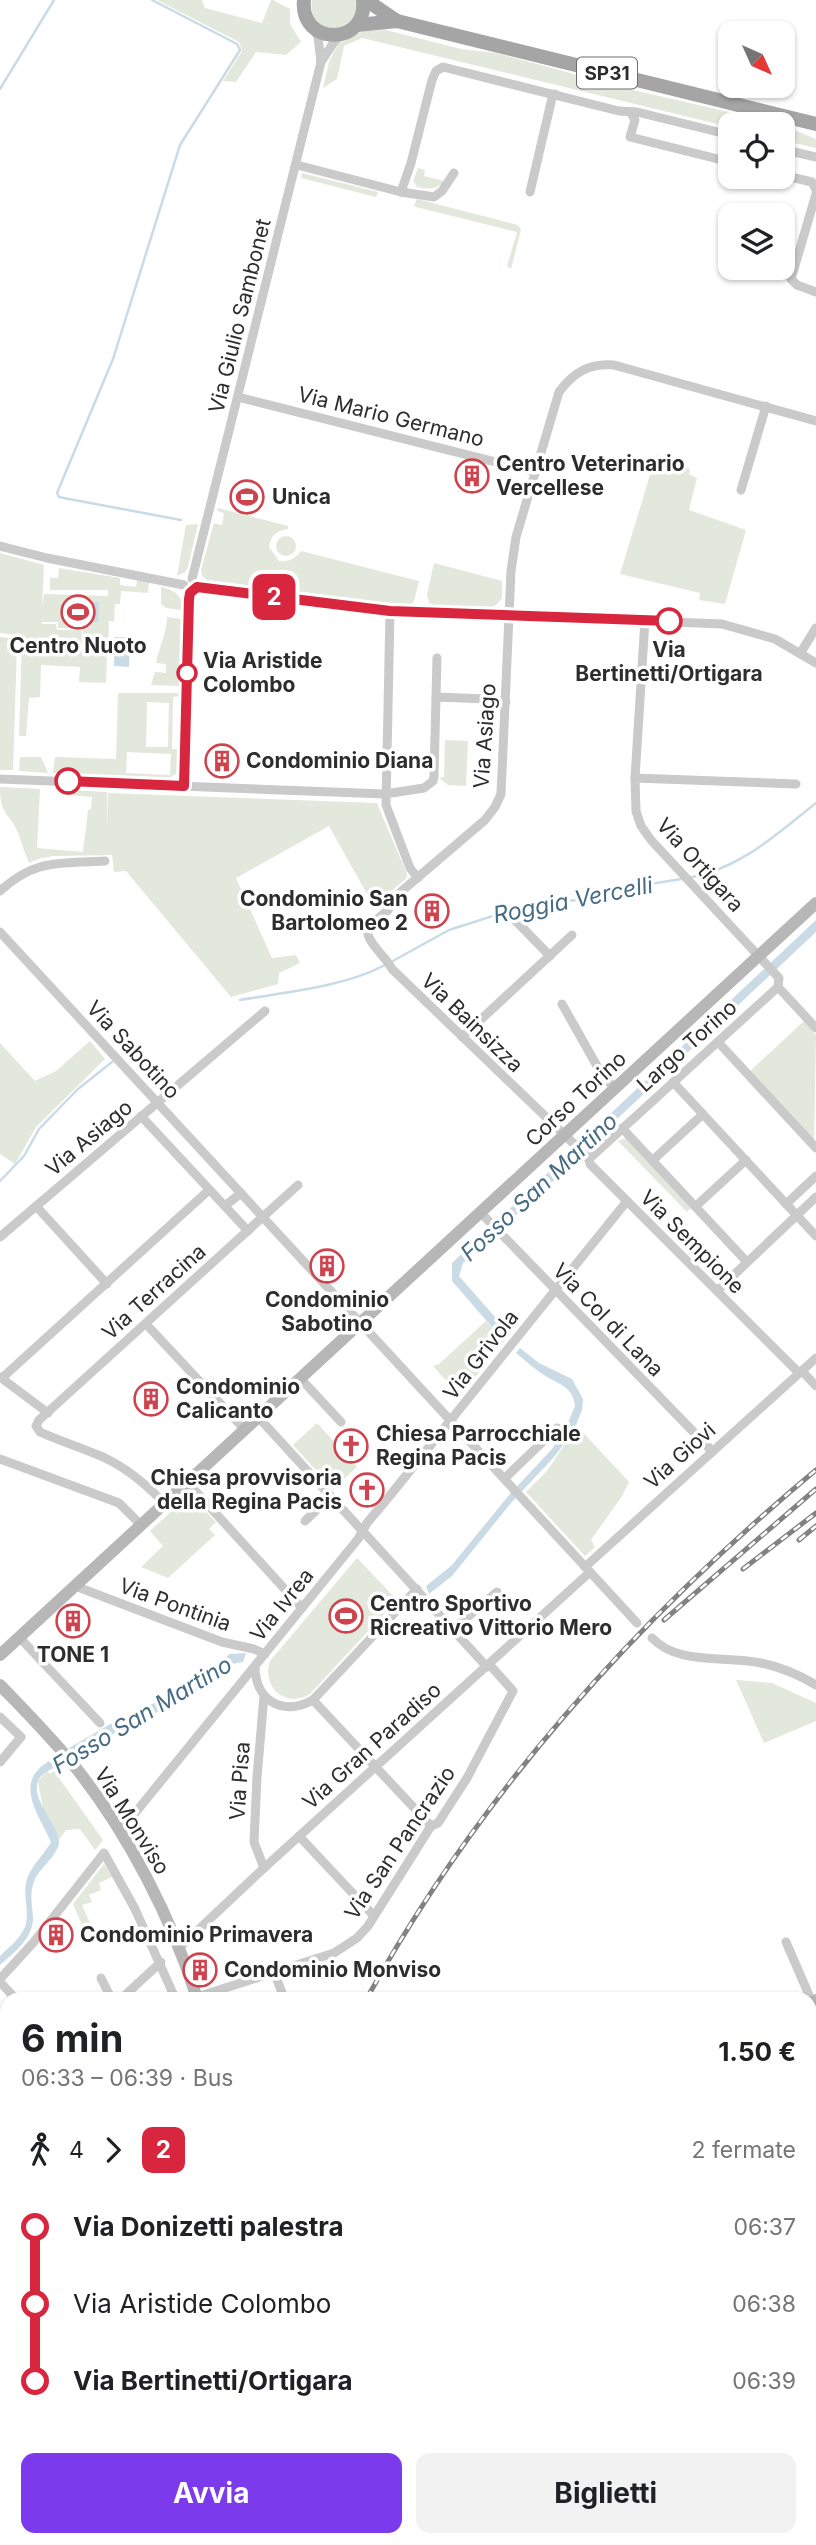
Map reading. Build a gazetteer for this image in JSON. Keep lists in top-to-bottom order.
{
  "streets": {
    "main road": ["SP31", "Corso Torino", "Via Monviso"],
    "street": [
      "Via Giulio Sambonet",
      "Via Mario Germano",
      "Via Asiago",
      "Via Ortigara",
      "Via Bainsizza",
      "Largo Torino",
      "Via Sabotino",
      "Via Sempione",
      "Via Terracina",
      "Via Col di Lana",
      "Via Grivola",
      "Via Giovi",
      "Via Pontinia",
      "Via Ivrea",
      "Via Gran Paradiso",
      "Via Pisa",
      "Via San Pancrazio"
    ]
  },
  "crossings": [
    ["SP31", "Via Giulio Sambonet"],
    ["Via Giulio Sambonet", "Via Mario Germano"],
    ["Via Mario Germano", "Via Asiago"],
    ["Via Asiago", "Via Bainsizza"],
    ["Via Asiago", "Via Sabotino"],
    ["Via Ortigara", "Largo Torino"],
    ["Via Ortigara", "Corso Torino"],
    ["Via Bainsizza", "Corso Torino"],
    ["Via Bainsizza", "Via Sempione"],
    ["Largo Torino", "Via Sempione"],
    ["Via Sabotino", "Corso Torino"],
    ["Via Sabotino", "Via Terracina"],
    ["Via Sabotino", "Via Grivola"],
    ["Via Sabotino", "Via Giovi"],
    ["Via Sabotino", "Via Gran Paradiso"],
    ["Corso Torino", "Via Sempione"],
    ["Corso Torino", "Via Terracina"],
    ["Corso Torino", "Via Col di Lana"],
    ["Corso Torino", "Via Pontinia"],
    ["Via Sempione", "Via Grivola"],
    ["Via Sempione", "Via Giovi"],
    ["Via Col di Lana", "Via Grivola"],
    ["Via Col di Lana", "Via Giovi"],
    ["Via Grivola", "Via Ivrea"],
    ["Via Giovi", "Via Gran Paradiso"],
    ["Via Pontinia", "Via Ivrea"],
    ["Via Ivrea", "Via Monviso"],
    ["Via Gran Paradiso", "Via Pisa"],
    ["Via Gran Paradiso", "Via Monviso"],
    ["Via Gran Paradiso", "Via San Pancrazio"]
  ],
  "water": ["Roggia Vercelli", "Fosso San Martino"],
  "places": {
    "building": [
      "Centro Veterinario Vercellese",
      "Condominio Diana",
      "Condominio San Bartolomeo 2",
      "Condominio Sabotino",
      "Condominio Calicanto",
      "TONE 1",
      "Condominio Primavera",
      "Condominio Monviso"
    ],
    "sports": ["Unica", "Centro Nuoto", "Centro Sportivo Ricreativo Vittorio Mero"],
    "other": ["Via Bertinetti/Ortigara", "Via Aristide Colombo"],
    "church": ["Chiesa Parrocchiale Regina Pacis", "Chiesa provvisoria della Regina Pacis"]
  },
  "lines": ["bus line 2"],
  "north": "bottom right",
  "page": {
    "on_map": "2",
    "heading": ["6 min", "06:33 – 06:39 · Bus", "1.50 €"],
    "legs": ["4", "2", "2 fermate"],
    "list": [
      {
        "name": "Via Donizetti palestra",
        "value": "06:37"
      },
      {
        "name": "Via Aristide Colombo",
        "value": "06:38"
      },
      {
        "name": "Via Bertinetti/Ortigara",
        "value": "06:39"
      }
    ],
    "buttons": ["Avvia", "Biglietti"]
  }
}
